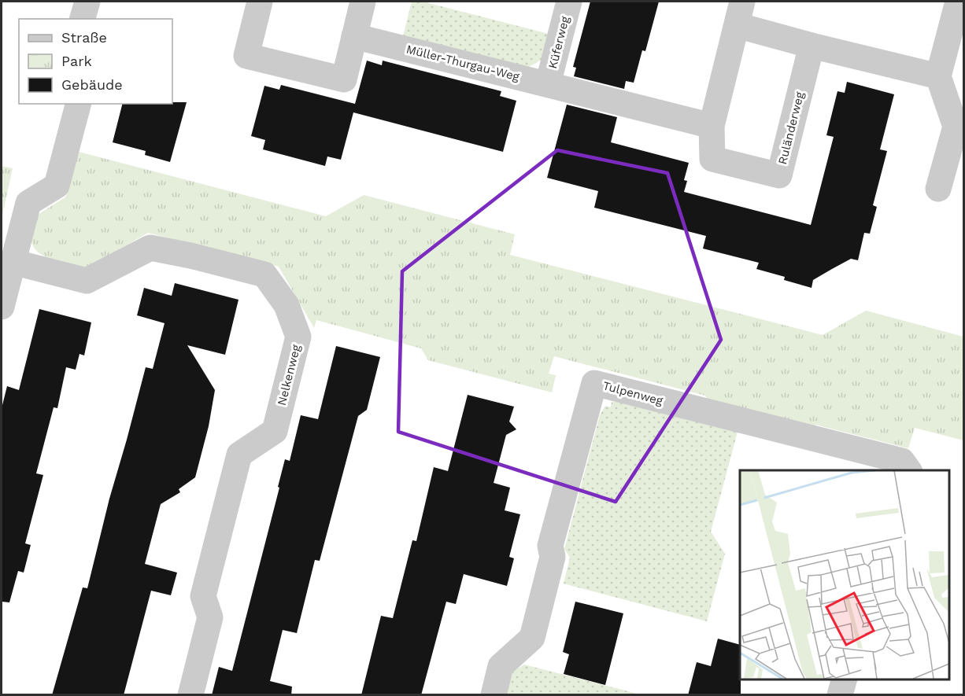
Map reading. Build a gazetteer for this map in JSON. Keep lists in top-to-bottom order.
{
  "streets": {
    "street": [
      "Küferweg",
      "Müller-Thurgau-Weg",
      "Ruländerweg",
      "Nelkenweg",
      "Tulpenweg"
    ]
  },
  "crossings": [
    ["Küferweg", "Müller-Thurgau-Weg"],
    ["Müller-Thurgau-Weg", "Ruländerweg"]
  ],
  "legend": ["Straße", "Park", "Gebäude"]
}
